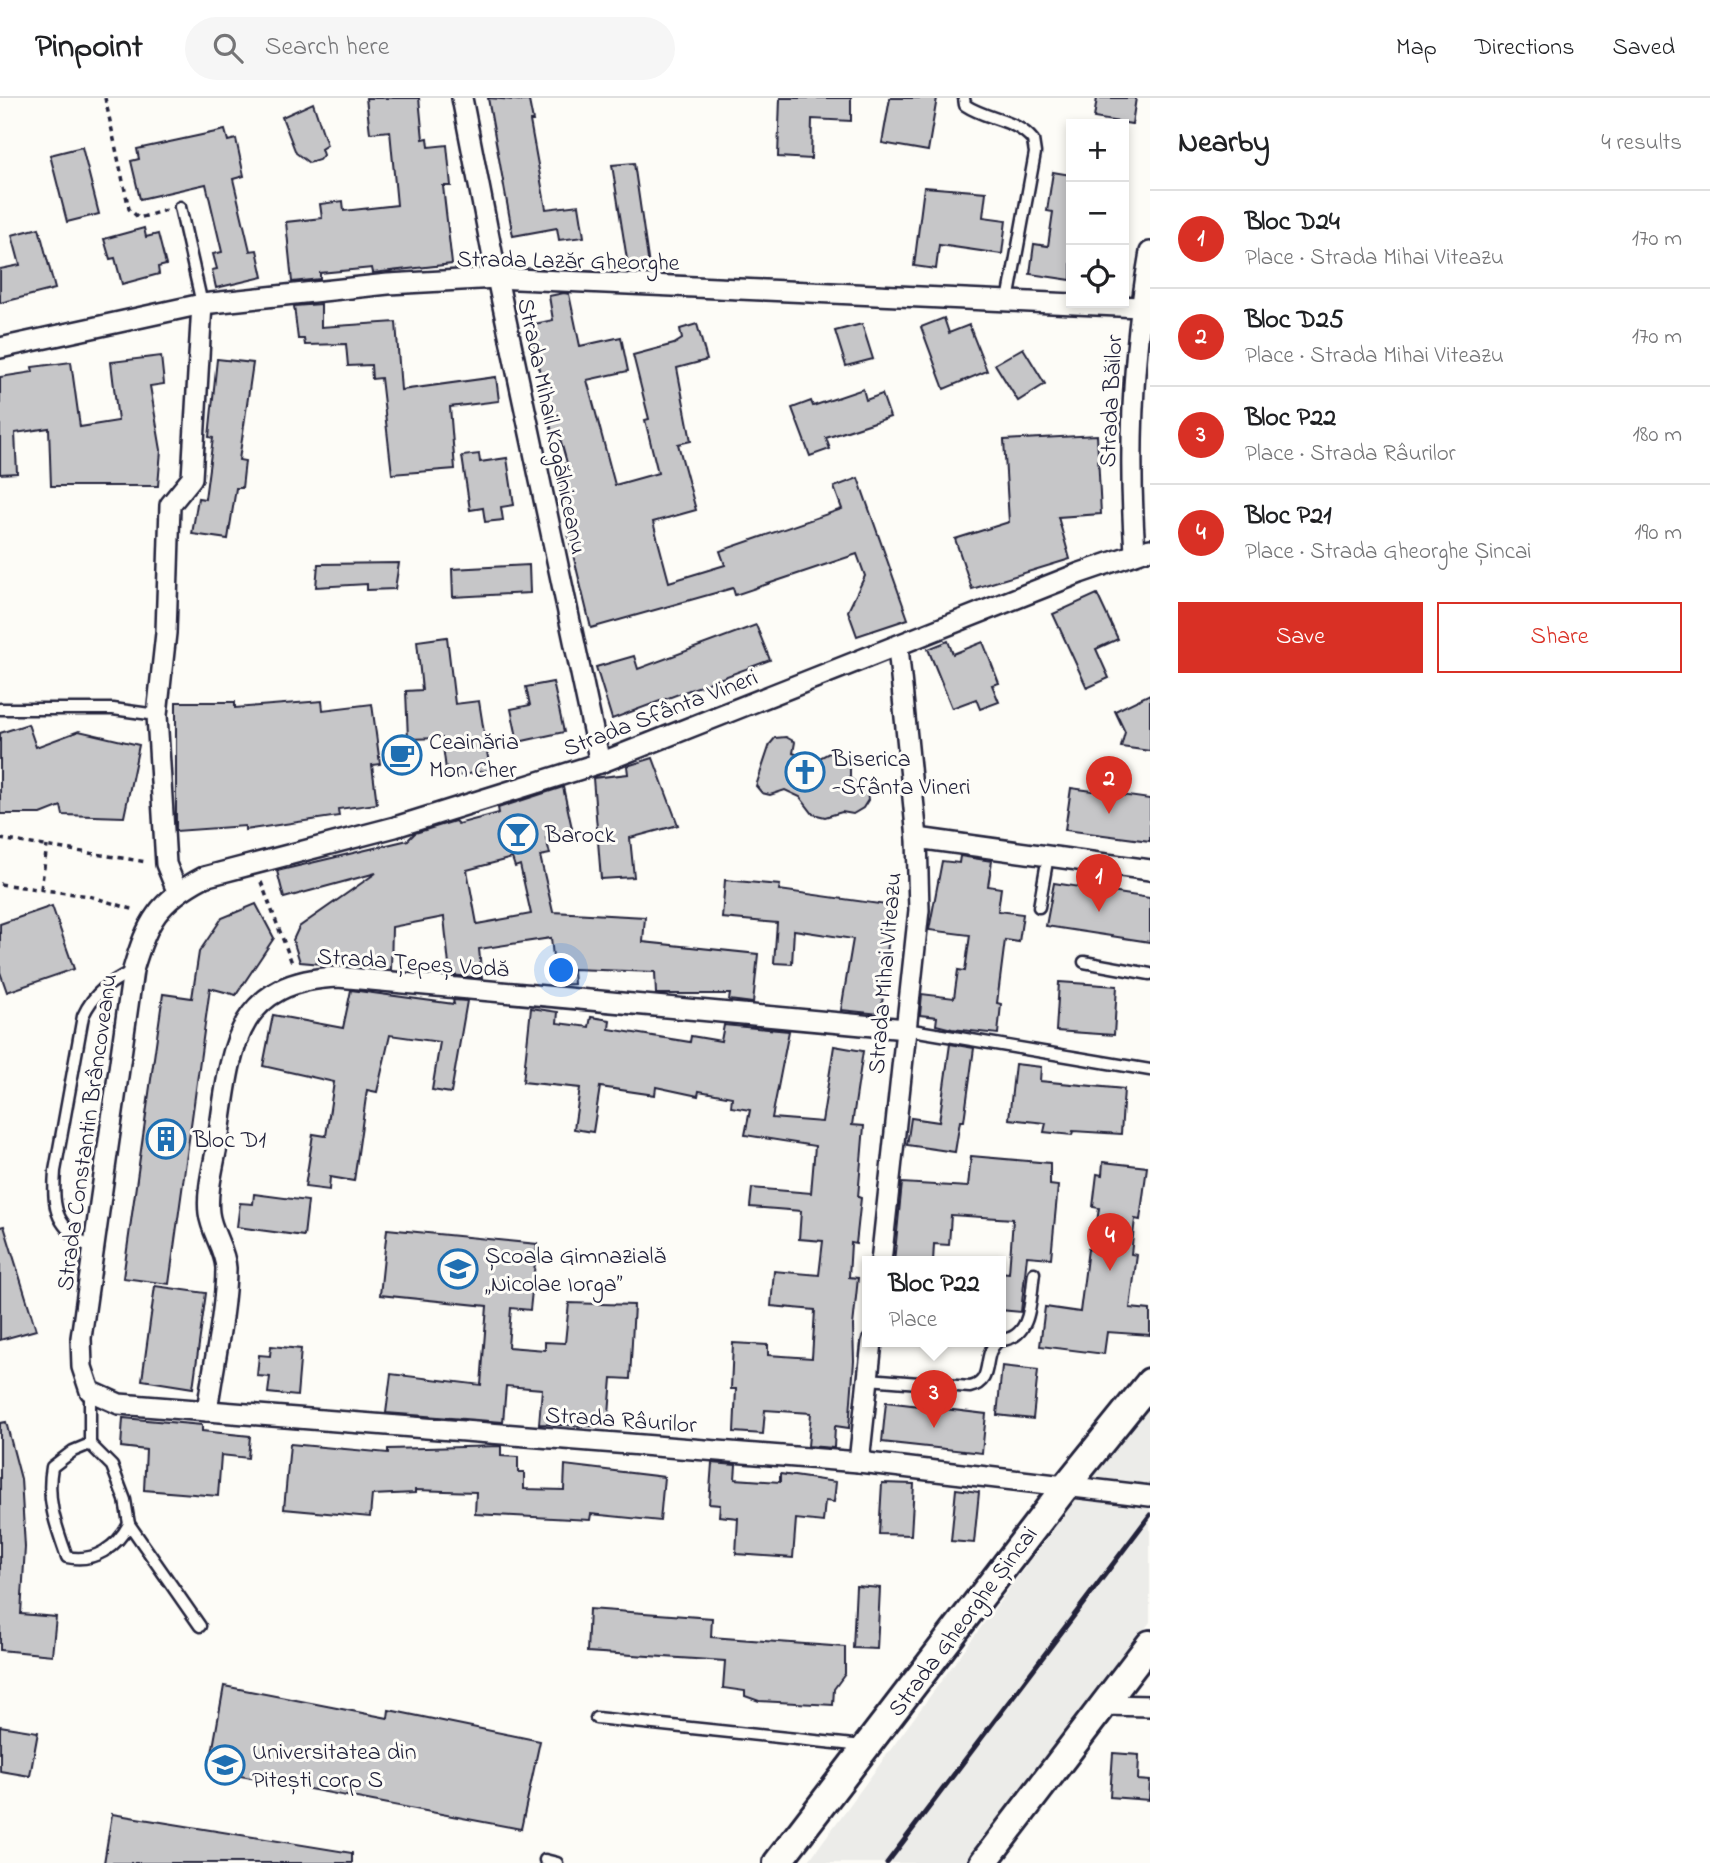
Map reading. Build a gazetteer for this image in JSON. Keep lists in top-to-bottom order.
{
  "streets": {
    "main road": ["Strada Gheorghe Șincai"],
    "street": [
      "Strada Lazăr Gheorghe",
      "Strada Băilor",
      "Strada Mihail Kogălniceanu",
      "Strada Sfânta Vineri",
      "Strada Țepeș Vodă",
      "Strada Mihai Viteazu",
      "Strada Constantin Brâncoveanu",
      "Strada Râurilor"
    ]
  },
  "crossings": [
    ["Strada Lazăr Gheorghe", "Strada Băilor"],
    ["Strada Lazăr Gheorghe", "Strada Mihail Kogălniceanu"],
    ["Strada Băilor", "Strada Sfânta Vineri"],
    ["Strada Mihail Kogălniceanu", "Strada Sfânta Vineri"],
    ["Strada Sfânta Vineri", "Strada Mihai Viteazu"],
    ["Strada Sfânta Vineri", "Strada Constantin Brâncoveanu"],
    ["Strada Țepeș Vodă", "Strada Mihai Viteazu"],
    ["Strada Țepeș Vodă", "Strada Râurilor"],
    ["Strada Constantin Brâncoveanu", "Strada Râurilor"],
    ["Strada Râurilor", "Strada Gheorghe Șincai"]
  ],
  "places": {
    "cafe": ["Ceainăria Mon Cher"],
    "church": ["Biserica -Sfânta Vineri"],
    "bar": ["Barock"],
    "building": ["Bloc D1"],
    "school or university": ["Școala Gimnazială „Nicolae Iorga”", "Universitatea din Pitești corp S"]
  },
  "page": {
    "header": "Pinpoint",
    "search": "Search here",
    "nav": ["Map", "Directions", "Saved"],
    "heading": ["Nearby", "4 results"],
    "map_buttons": ["+", "−"],
    "list": [
      {
        "mark": "1",
        "name": "Bloc D24",
        "note": "Place · Strada Mihai Viteazu",
        "value": "170 m"
      },
      {
        "mark": "2",
        "name": "Bloc D25",
        "note": "Place · Strada Mihai Viteazu",
        "value": "170 m"
      },
      {
        "mark": "3",
        "name": "Bloc P22",
        "note": "Place · Strada Râurilor",
        "value": "180 m"
      },
      {
        "mark": "4",
        "name": "Bloc P21",
        "note": "Place · Strada Gheorghe Șincai",
        "value": "190 m"
      }
    ],
    "buttons": ["Save", "Share"],
    "pins": [
      "2",
      "1",
      "4",
      "3"
    ],
    "popup": ["Bloc P22", "Place"]
  }
}
